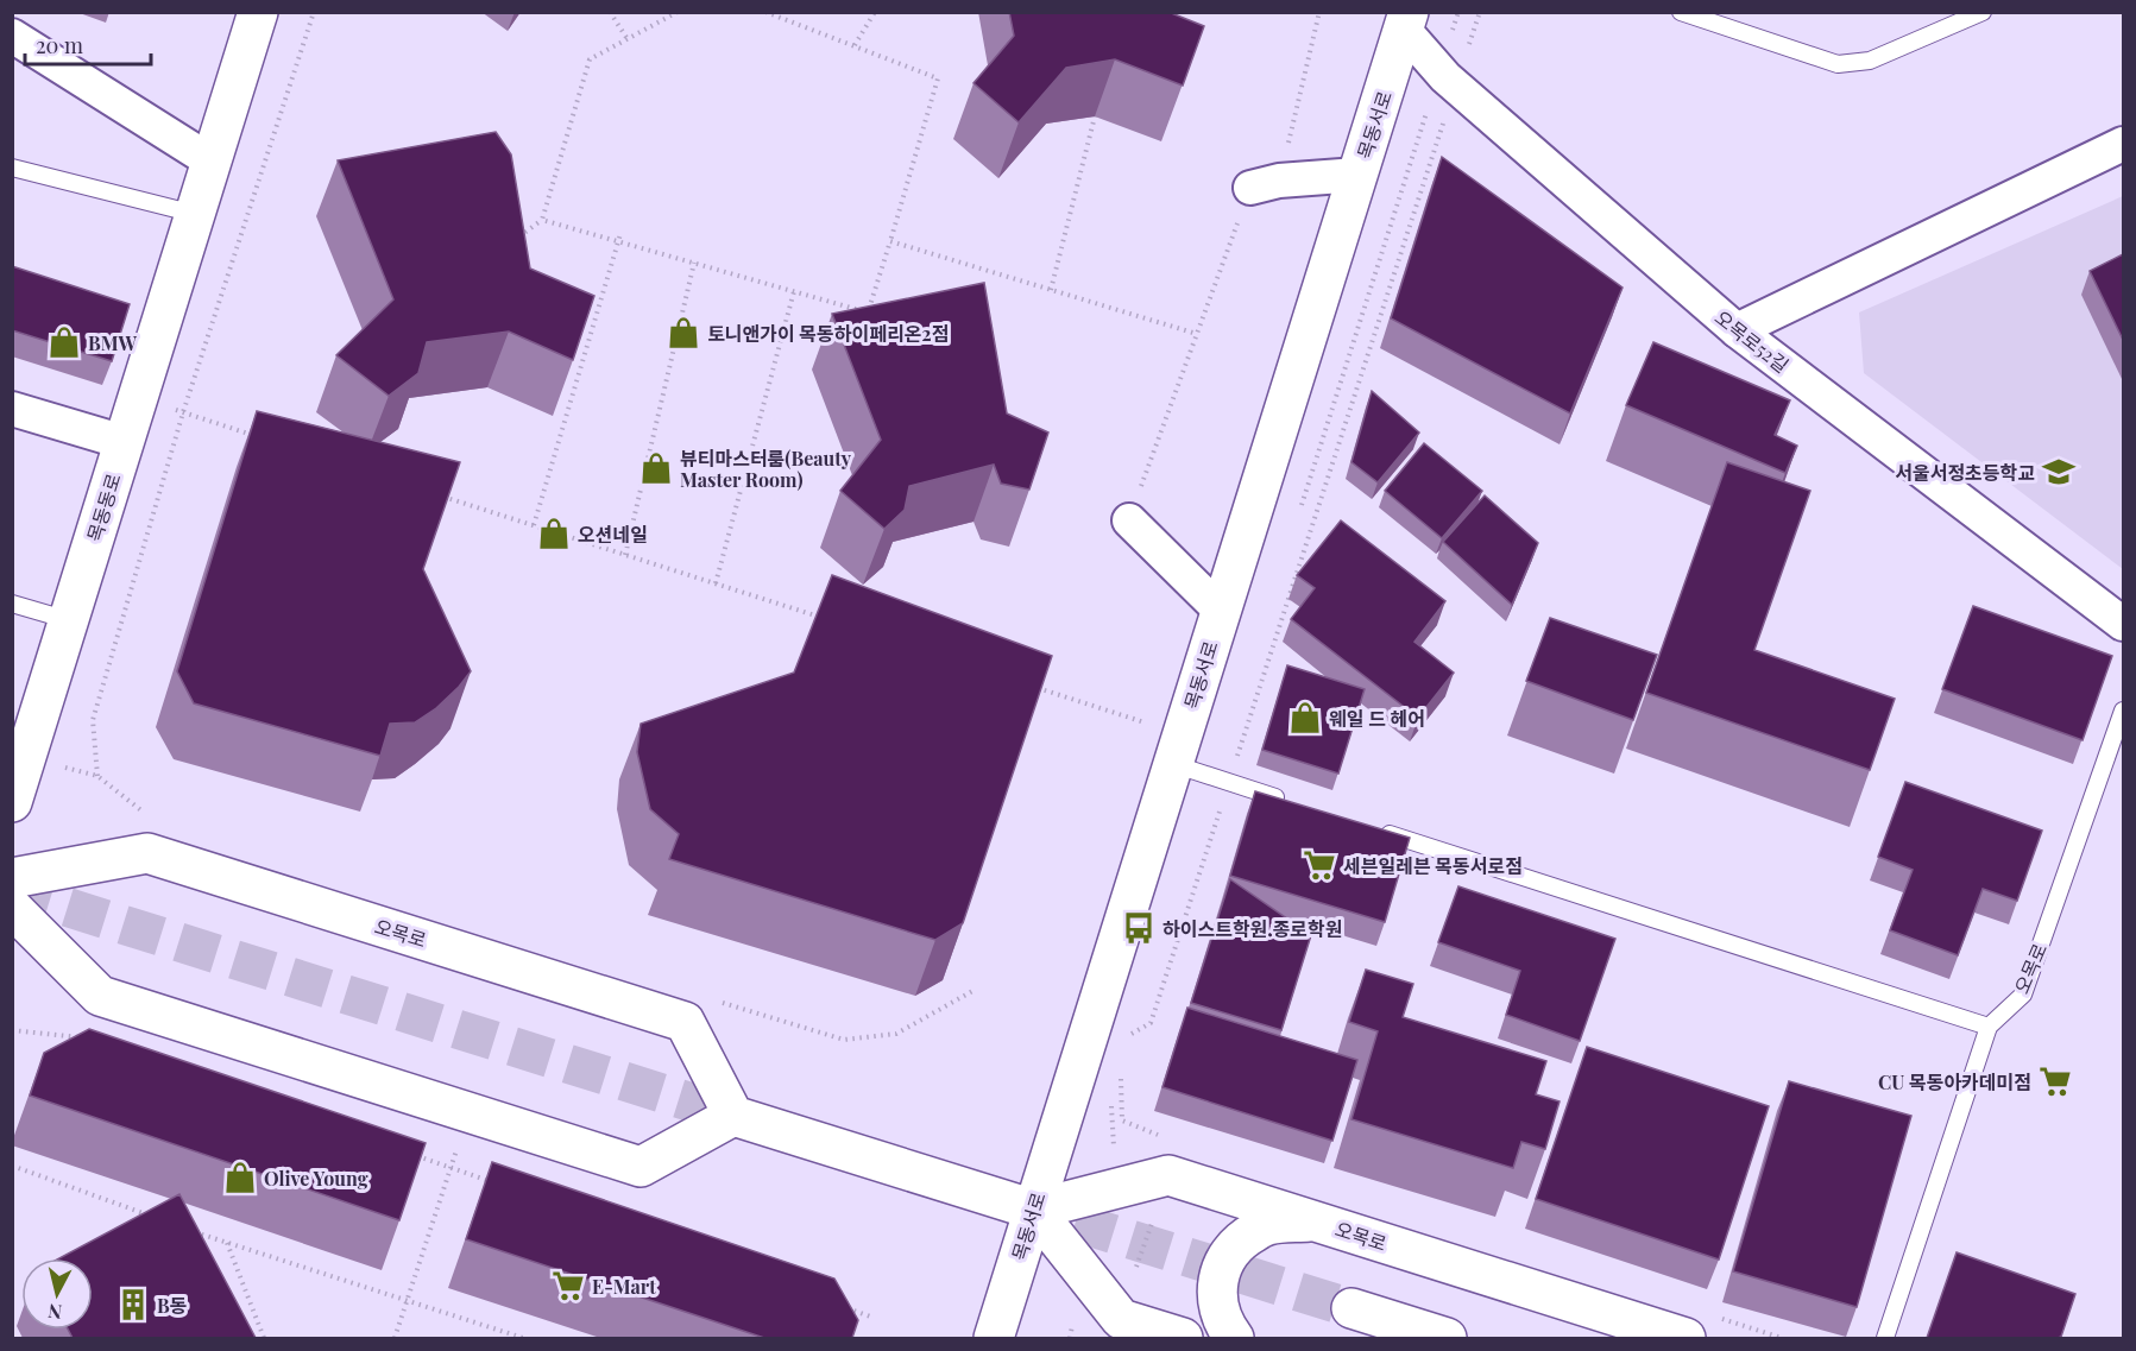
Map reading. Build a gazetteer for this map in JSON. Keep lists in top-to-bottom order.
{
  "streets": {
    "main road": ["목동서로", "목동동로", "오목로"],
    "street": ["오목로52길"]
  },
  "crossings": [
    ["목동서로", "오목로52길"],
    ["목동서로", "오목로"]
  ],
  "places": {
    "shop": [
      "토니앤가이 목동하이페리온2점",
      "BMW",
      "뷰티마스터룸(Beauty Master Room)",
      "오션네일",
      "웨일 드 헤어",
      "Olive Young"
    ],
    "school or university": ["서울서정초등학교"],
    "supermarket": ["세븐일레븐 목동서로점", "CU 목동아카데미점", "E-Mart"],
    "bus stop": ["하이스트학원.종로학원"],
    "building": ["B동"]
  },
  "scale_bar": "20 m",
  "north": "bottom"
}
